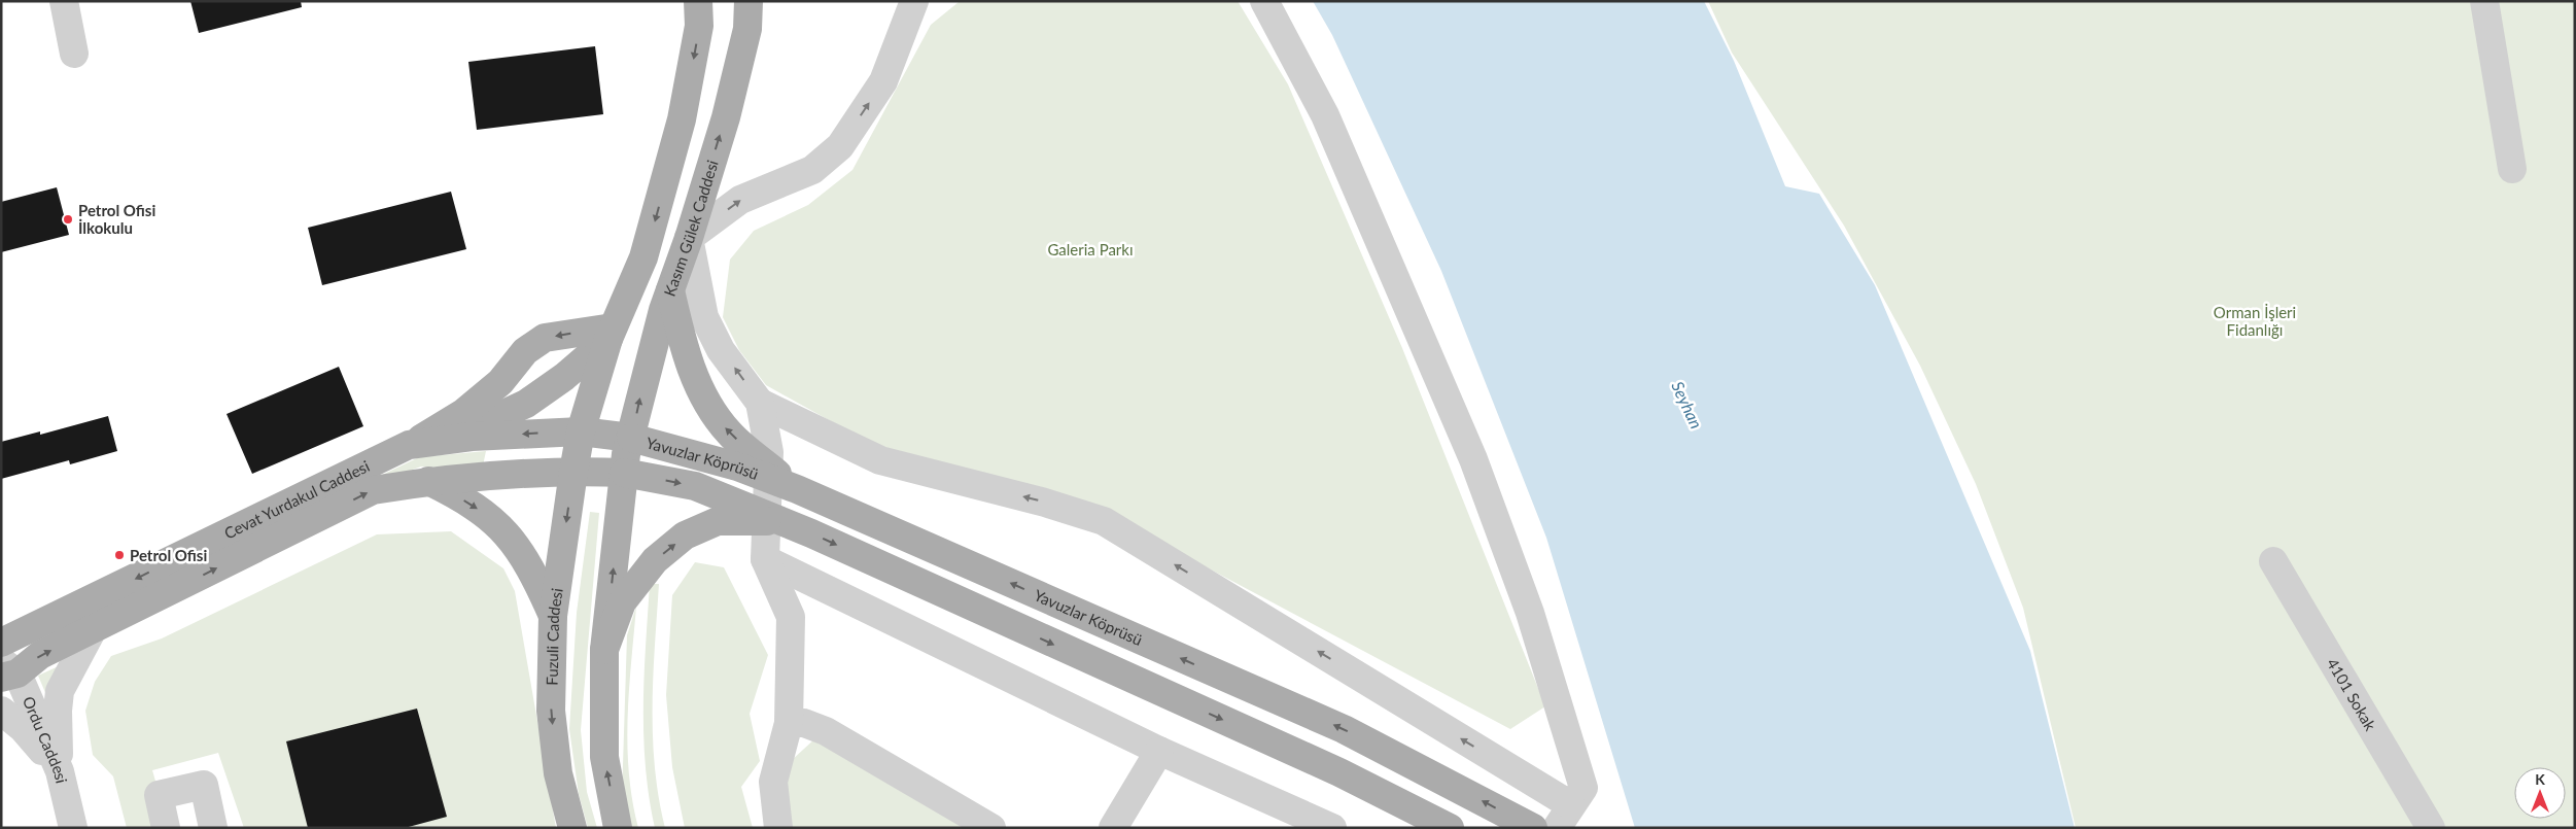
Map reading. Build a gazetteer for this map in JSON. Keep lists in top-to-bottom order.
{
  "streets": {
    "main road": [
      "Kasım Gülek Caddesi",
      "Yavuzlar Köprüsü",
      "Cevat Yurdakul Caddesi",
      "Fuzuli Caddesi"
    ],
    "street": ["4101 Sokak", "Ordu Caddesi"]
  },
  "crossings": [
    ["Kasım Gülek Caddesi", "Yavuzlar Köprüsü"],
    ["Cevat Yurdakul Caddesi", "Fuzuli Caddesi"],
    ["Cevat Yurdakul Caddesi", "Ordu Caddesi"]
  ],
  "water": ["Seyhan"],
  "parks": ["Galeria Parkı", "Orman İşleri Fidanlığı"],
  "places": ["Petrol Ofisi İlkokulu", "Petrol Ofisi"],
  "north": "top"
}
